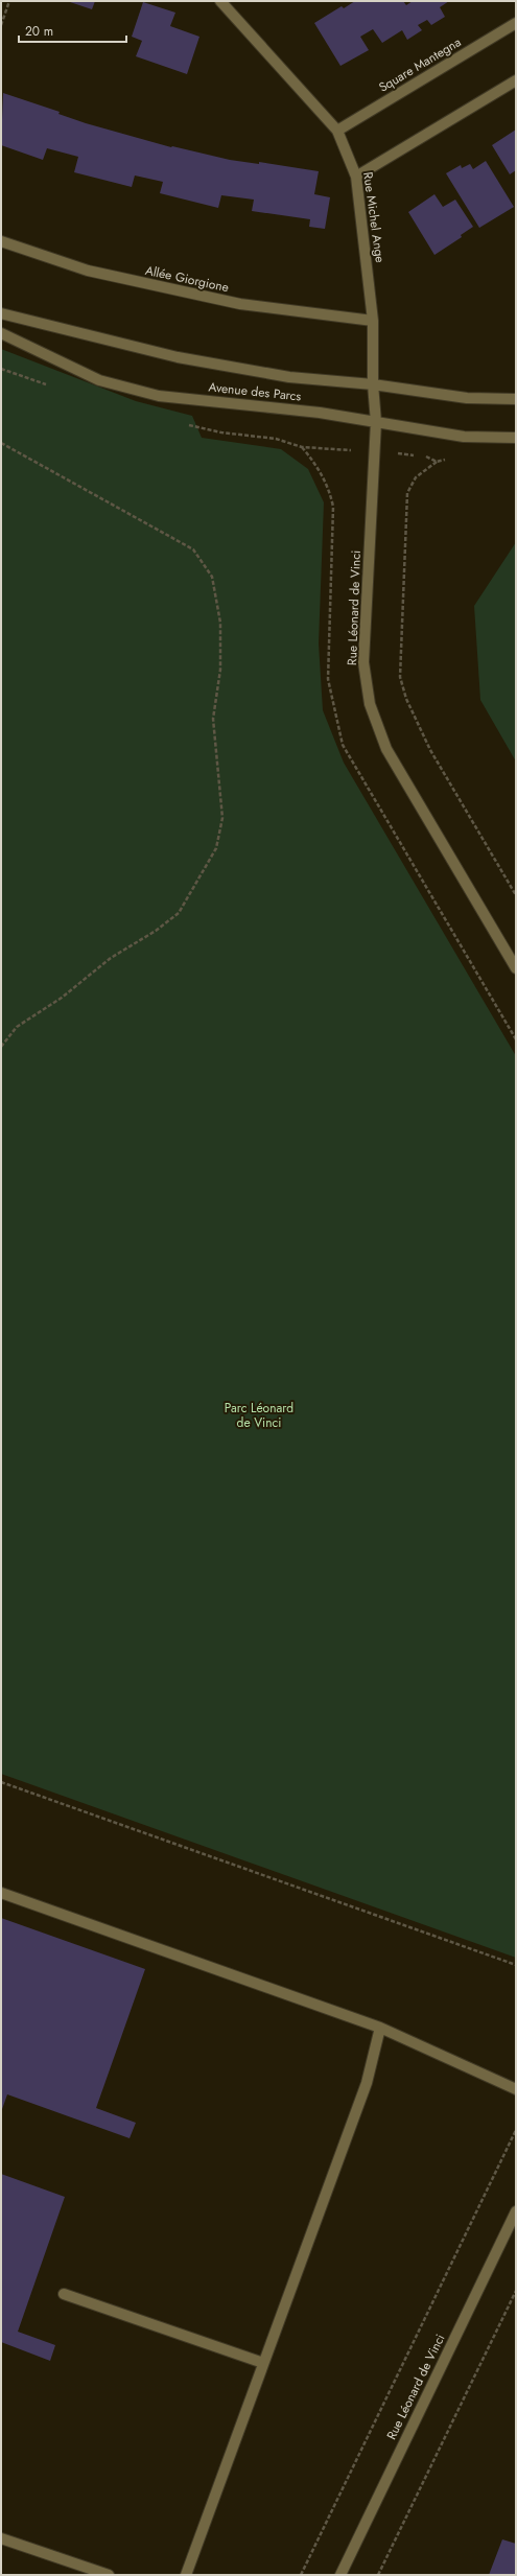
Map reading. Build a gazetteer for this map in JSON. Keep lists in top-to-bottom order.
{
  "streets": {
    "street": [
      "Square Mantegna",
      "Rue Michel Ange",
      "Allée Giorgione",
      "Avenue des Parcs",
      "Rue Léonard de Vinci"
    ]
  },
  "crossings": [
    ["Square Mantegna", "Rue Michel Ange"],
    ["Rue Michel Ange", "Allée Giorgione"],
    ["Rue Michel Ange", "Avenue des Parcs"],
    ["Rue Michel Ange", "Rue Léonard de Vinci"],
    ["Avenue des Parcs", "Rue Léonard de Vinci"]
  ],
  "parks": ["Parc Léonard de Vinci"],
  "scale_bar": "20 m"
}
